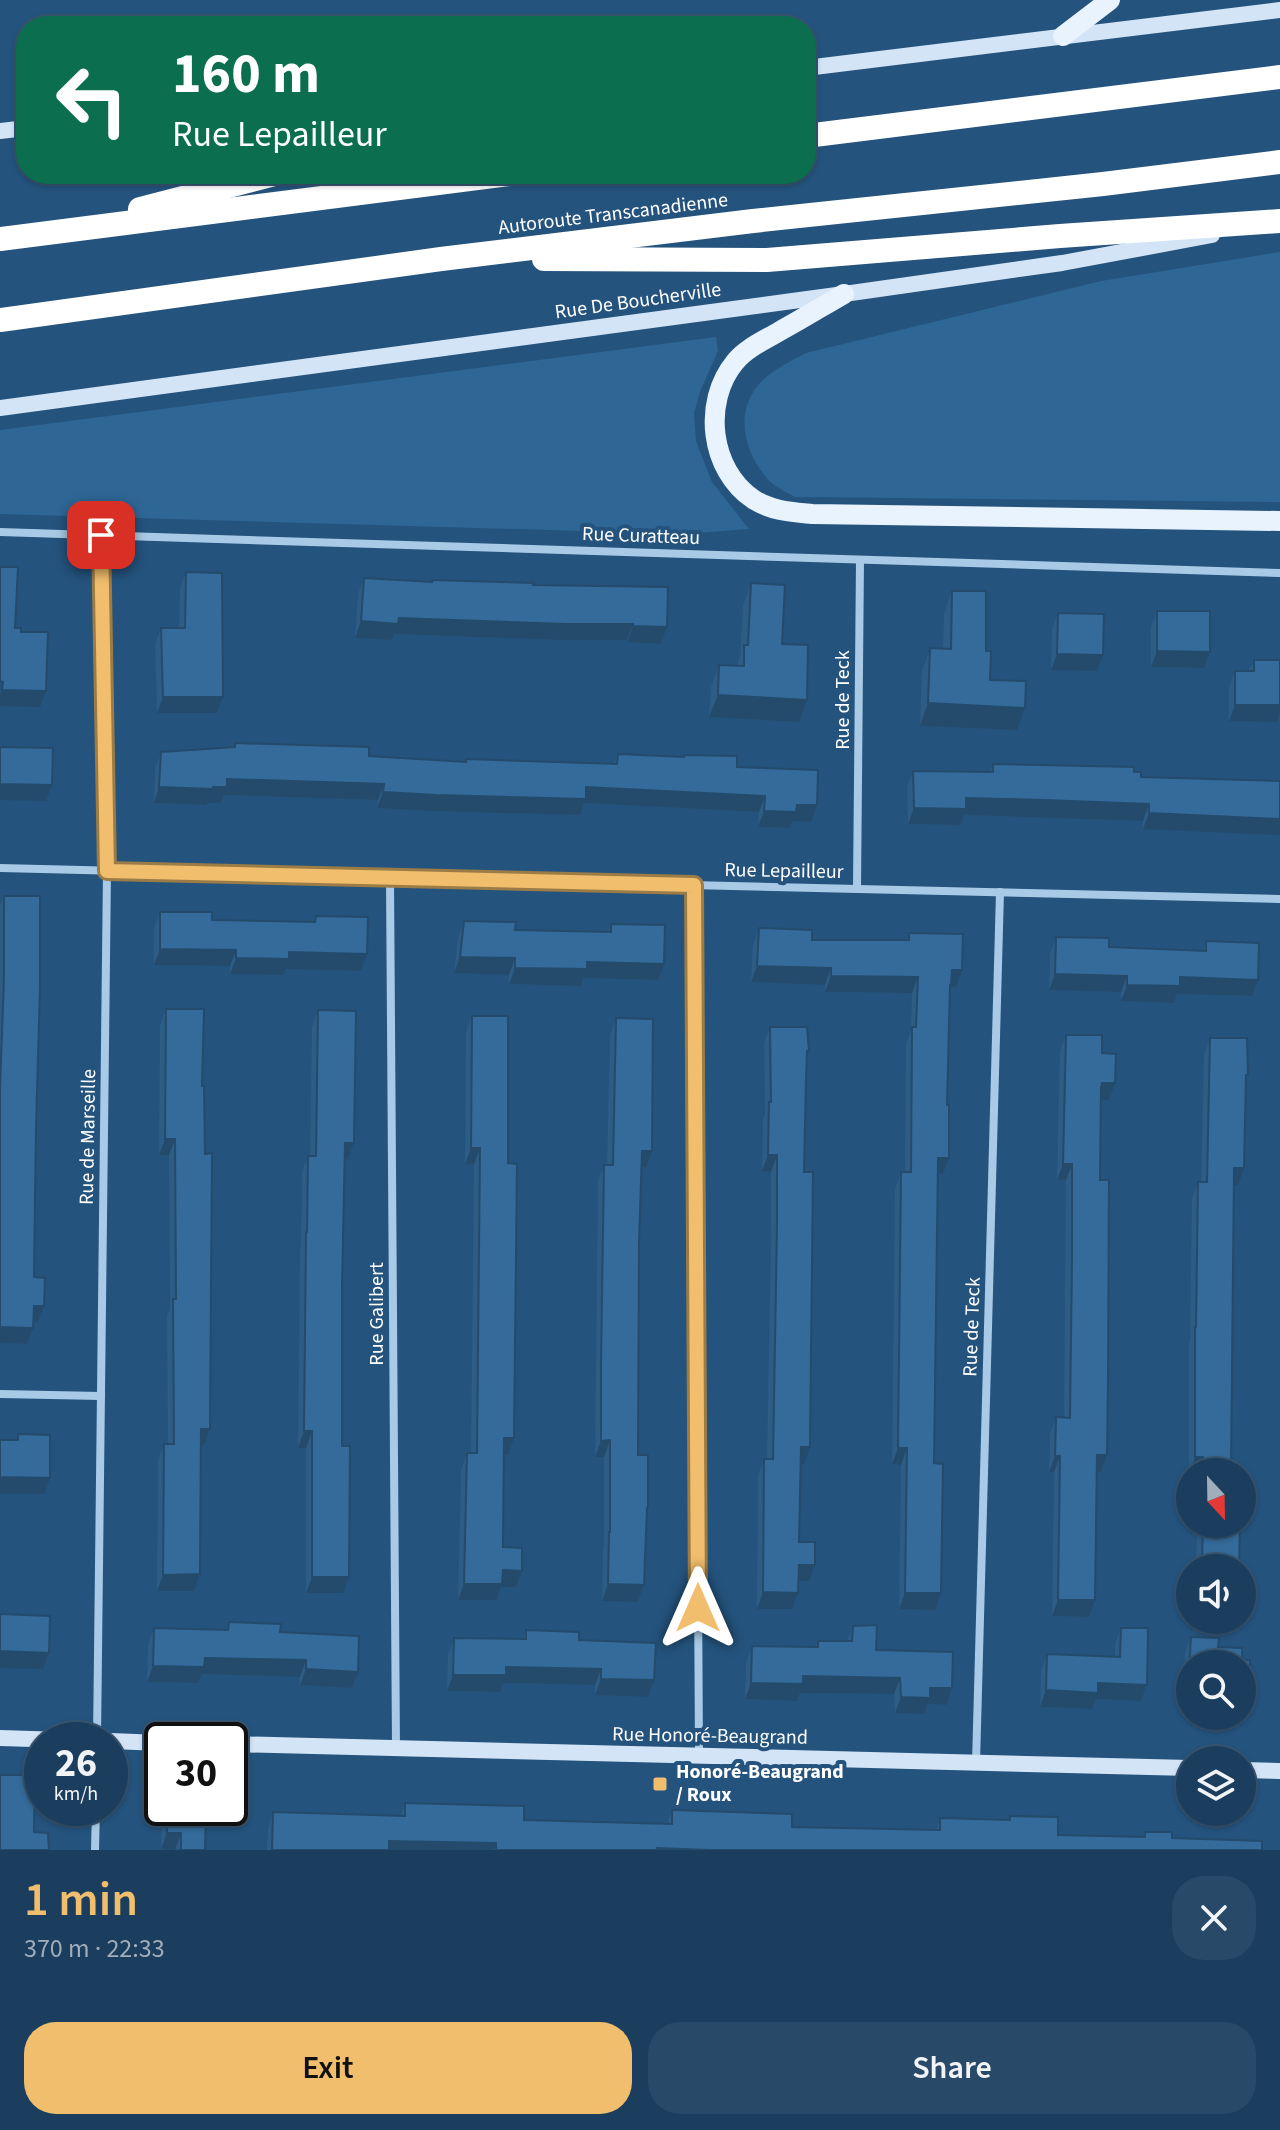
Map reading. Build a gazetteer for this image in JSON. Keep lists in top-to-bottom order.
{
  "streets": {
    "highway": ["Autoroute Transcanadienne"],
    "main road": ["Rue De Boucherville", "Rue Honoré-Beaugrand"],
    "street": [
      "Rue Curatteau",
      "Rue de Teck",
      "Rue Lepailleur",
      "Rue de Marseille",
      "Rue Galibert"
    ]
  },
  "crossings": [
    ["Rue Curatteau", "Rue de Teck"],
    ["Rue Curatteau", "Rue de Marseille"],
    ["Rue de Teck", "Rue Lepailleur"],
    ["Rue de Teck", "Rue Honoré-Beaugrand"],
    ["Rue Lepailleur", "Rue de Marseille"],
    ["Rue Lepailleur", "Rue Galibert"],
    ["Rue Galibert", "Rue Honoré-Beaugrand"]
  ],
  "places": {
    "transit": ["Honoré-Beaugrand / Roux"]
  },
  "north": "bottom",
  "page": {
    "turn": ["160 m", "Rue Lepailleur"],
    "speed": "26 km/h",
    "limit": "30",
    "heading": ["1 min", "370 m · 22:33"],
    "buttons": ["Exit", "Share"]
  }
}
